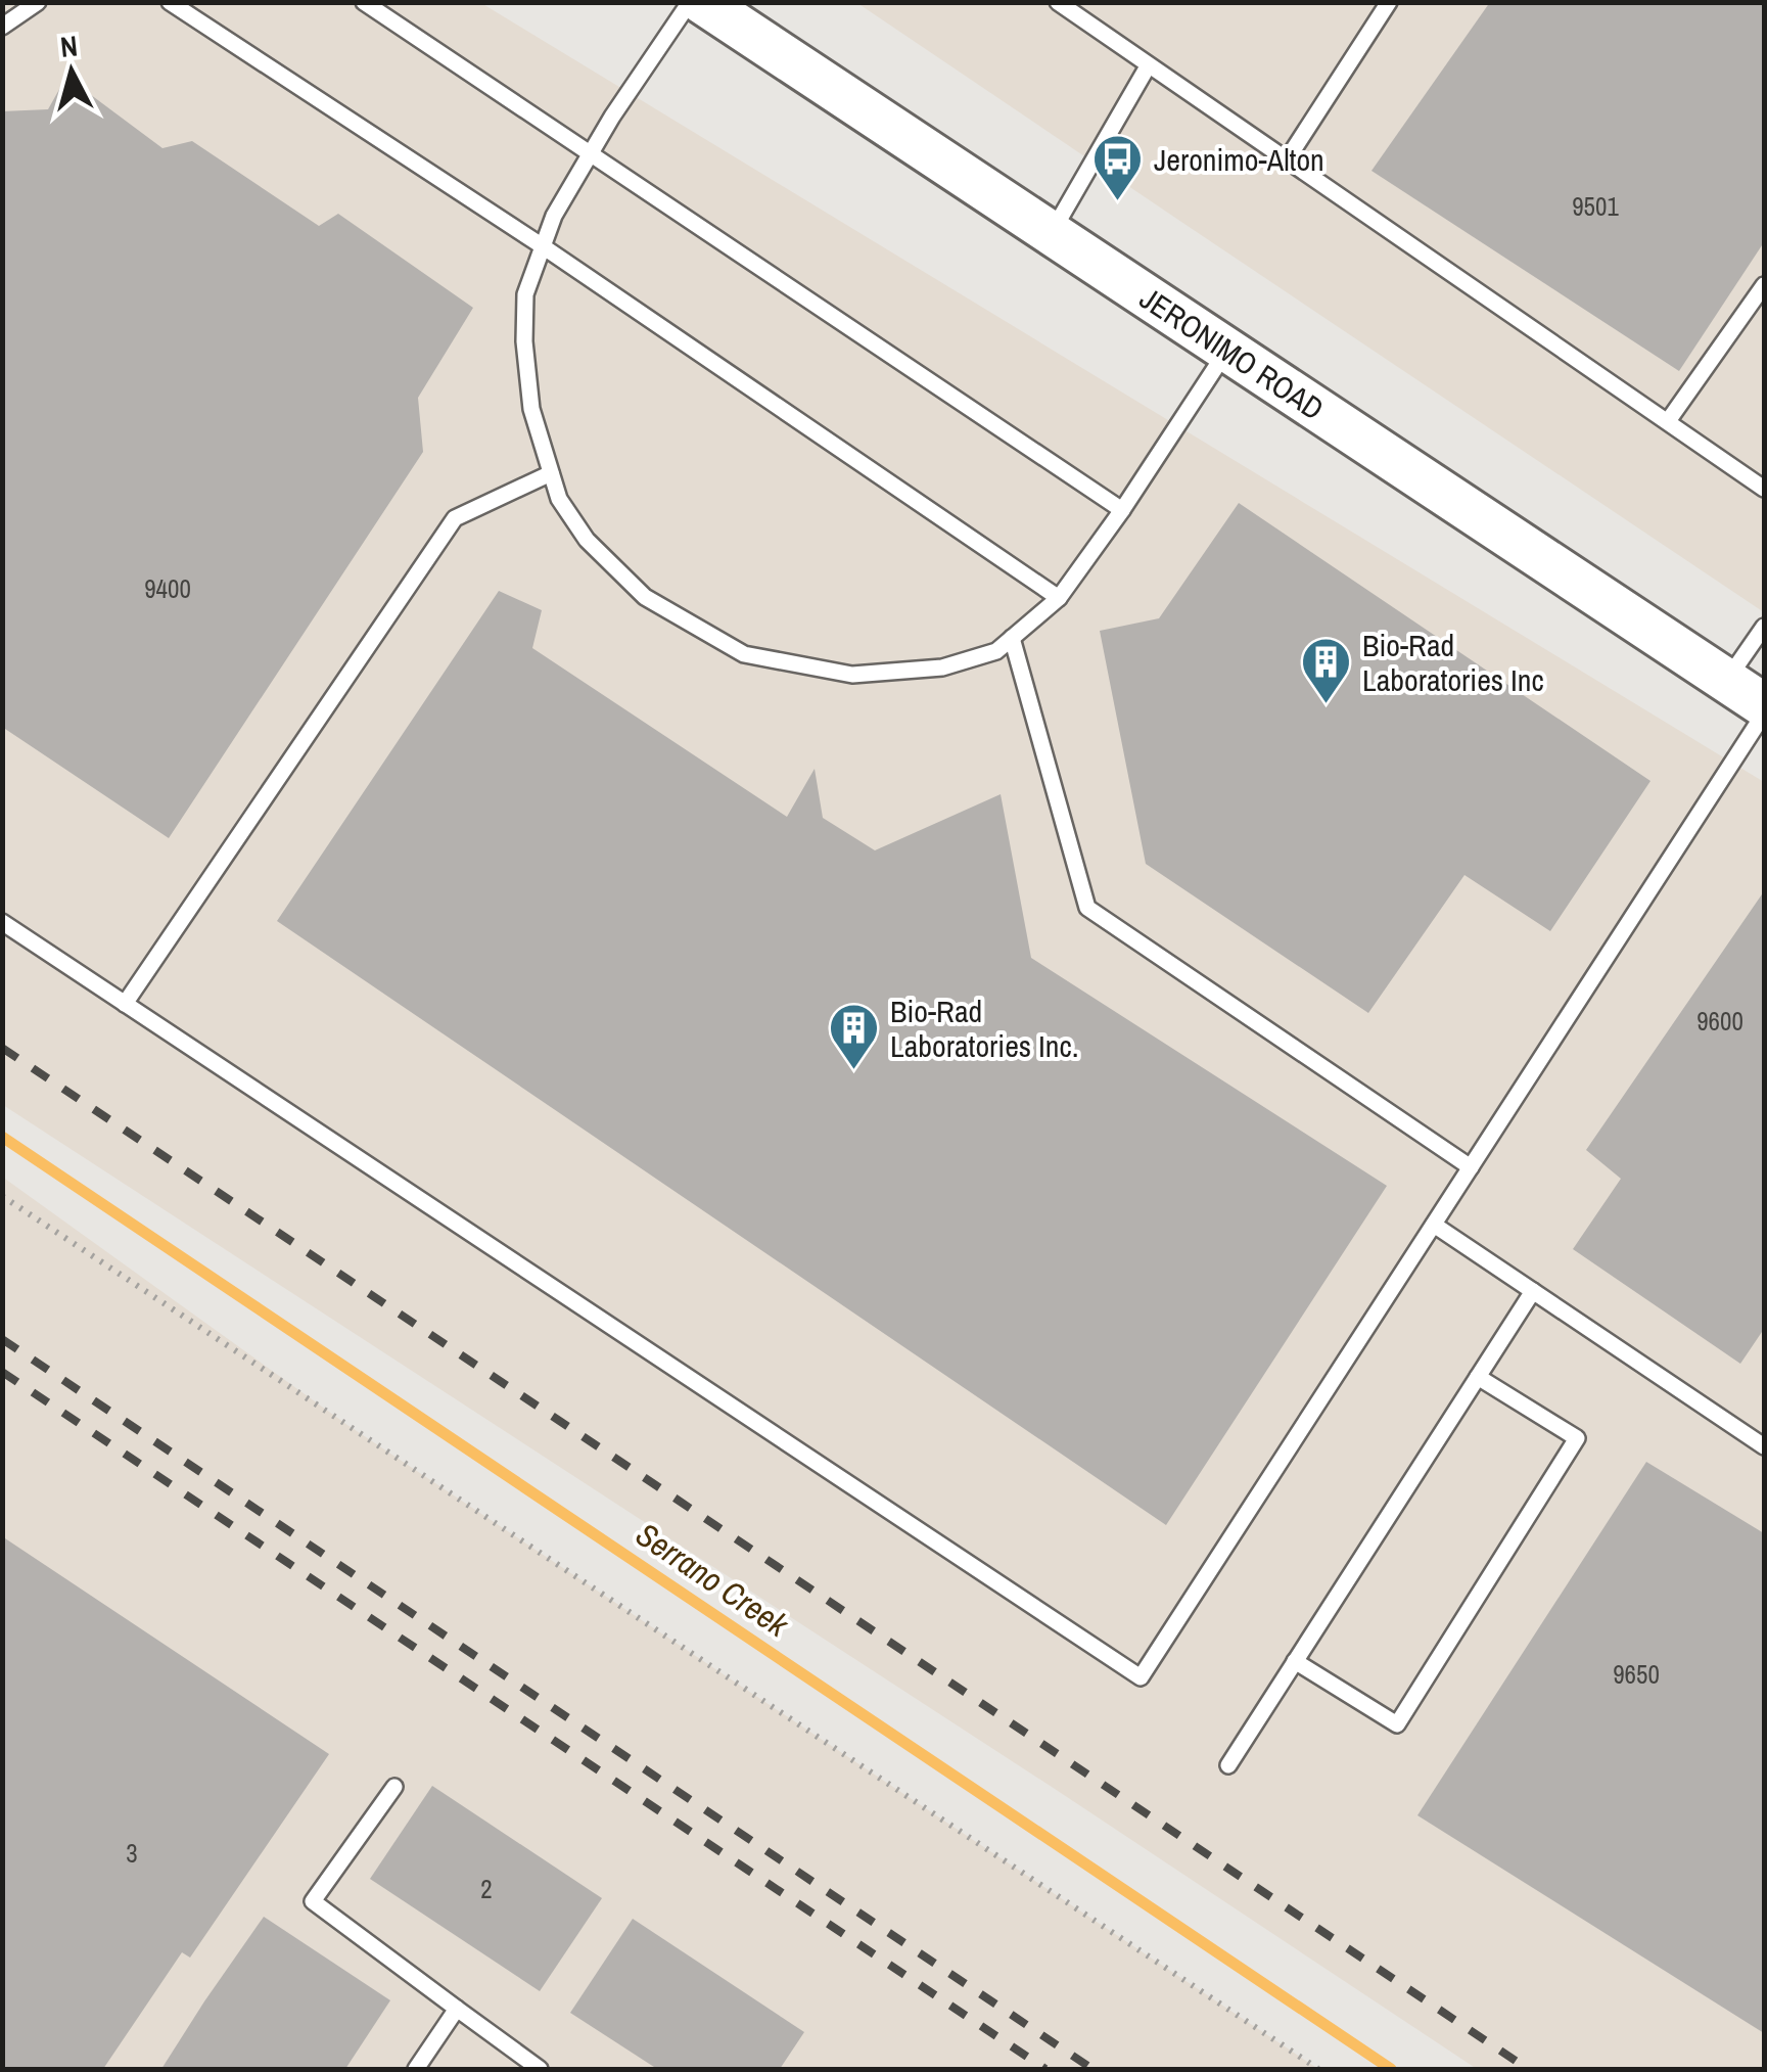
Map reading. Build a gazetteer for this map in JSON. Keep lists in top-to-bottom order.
{
  "streets": {
    "main road": ["JERONIMO ROAD"]
  },
  "water": ["Serrano Creek"],
  "places": {
    "bus stop": ["Jeronimo-Alton"],
    "building": ["Bio-Rad Laboratories Inc", "Bio-Rad Laboratories Inc."]
  },
  "house_numbers": [
    "9501",
    "9400",
    "9600",
    "9650",
    "3",
    "2"
  ],
  "north": "top"
}
